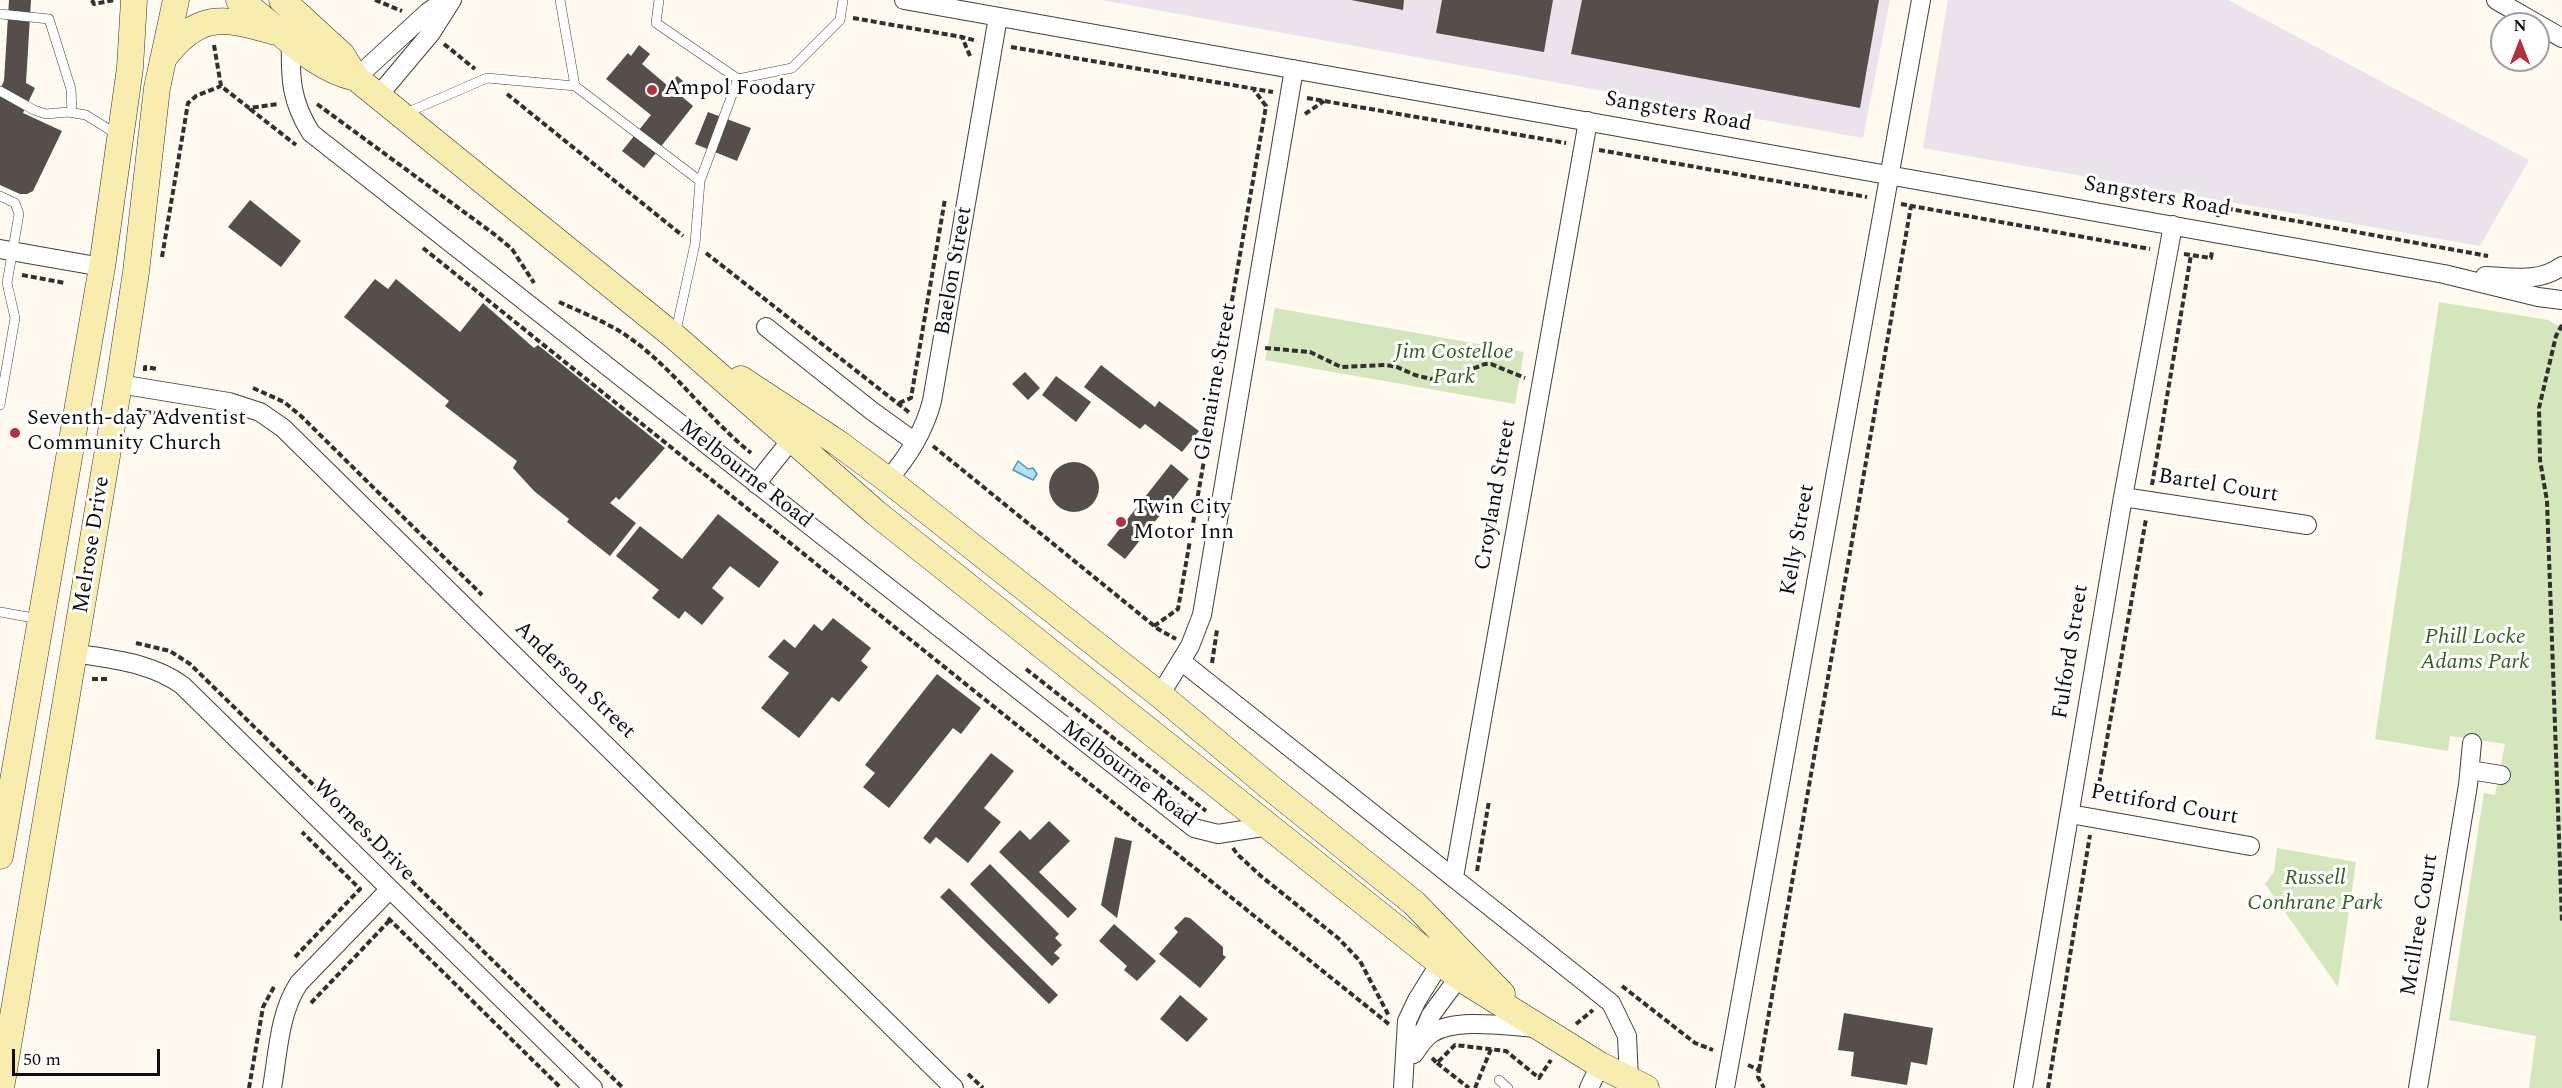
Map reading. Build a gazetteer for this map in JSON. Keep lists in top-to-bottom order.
{
  "streets": {
    "main road": ["Baelon Street", "Melbourne Road", "Melrose Drive"],
    "street": [
      "Sangsters Road",
      "Glenairne Street",
      "Bartel Court",
      "Croyland Street",
      "Kelly Street",
      "Fulford Street",
      "Anderson Street",
      "Pettiford Court",
      "Wornes Drive",
      "Mcillree Court"
    ]
  },
  "crossings": [
    ["Sangsters Road", "Baelon Street"],
    ["Sangsters Road", "Glenairne Street"],
    ["Sangsters Road", "Croyland Street"],
    ["Sangsters Road", "Kelly Street"],
    ["Sangsters Road", "Fulford Street"],
    ["Baelon Street", "Melbourne Road"],
    ["Glenairne Street", "Melbourne Road"],
    ["Melbourne Road", "Croyland Street"],
    ["Bartel Court", "Fulford Street"],
    ["Melrose Drive", "Anderson Street"],
    ["Melrose Drive", "Wornes Drive"],
    ["Fulford Street", "Pettiford Court"]
  ],
  "parks": ["Jim Costelloe Park", "Phill Locke Adams Park", "Russell Conhrane Park"],
  "places": ["Ampol Foodary", "Seventh-day Adventist Community Church", "Twin City Motor Inn"],
  "scale_bar": "50 m",
  "north": "top"
}
